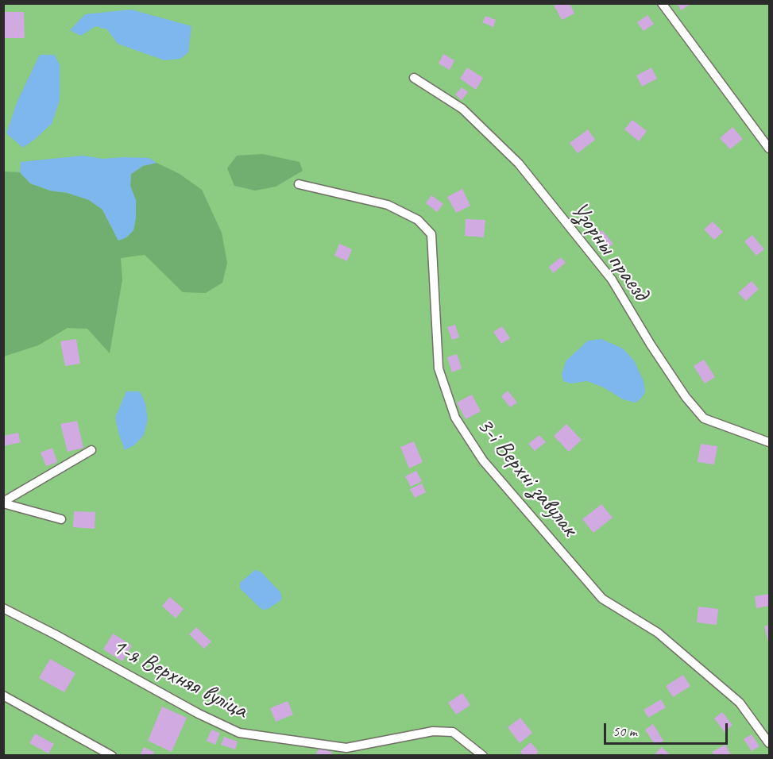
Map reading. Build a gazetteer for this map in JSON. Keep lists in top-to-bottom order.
{
  "streets": {
    "lane": ["Узорны праезд", "3-і Верхні завулак", "1-я Верхняя вуліца"]
  },
  "scale_bar": "50 m"
}
